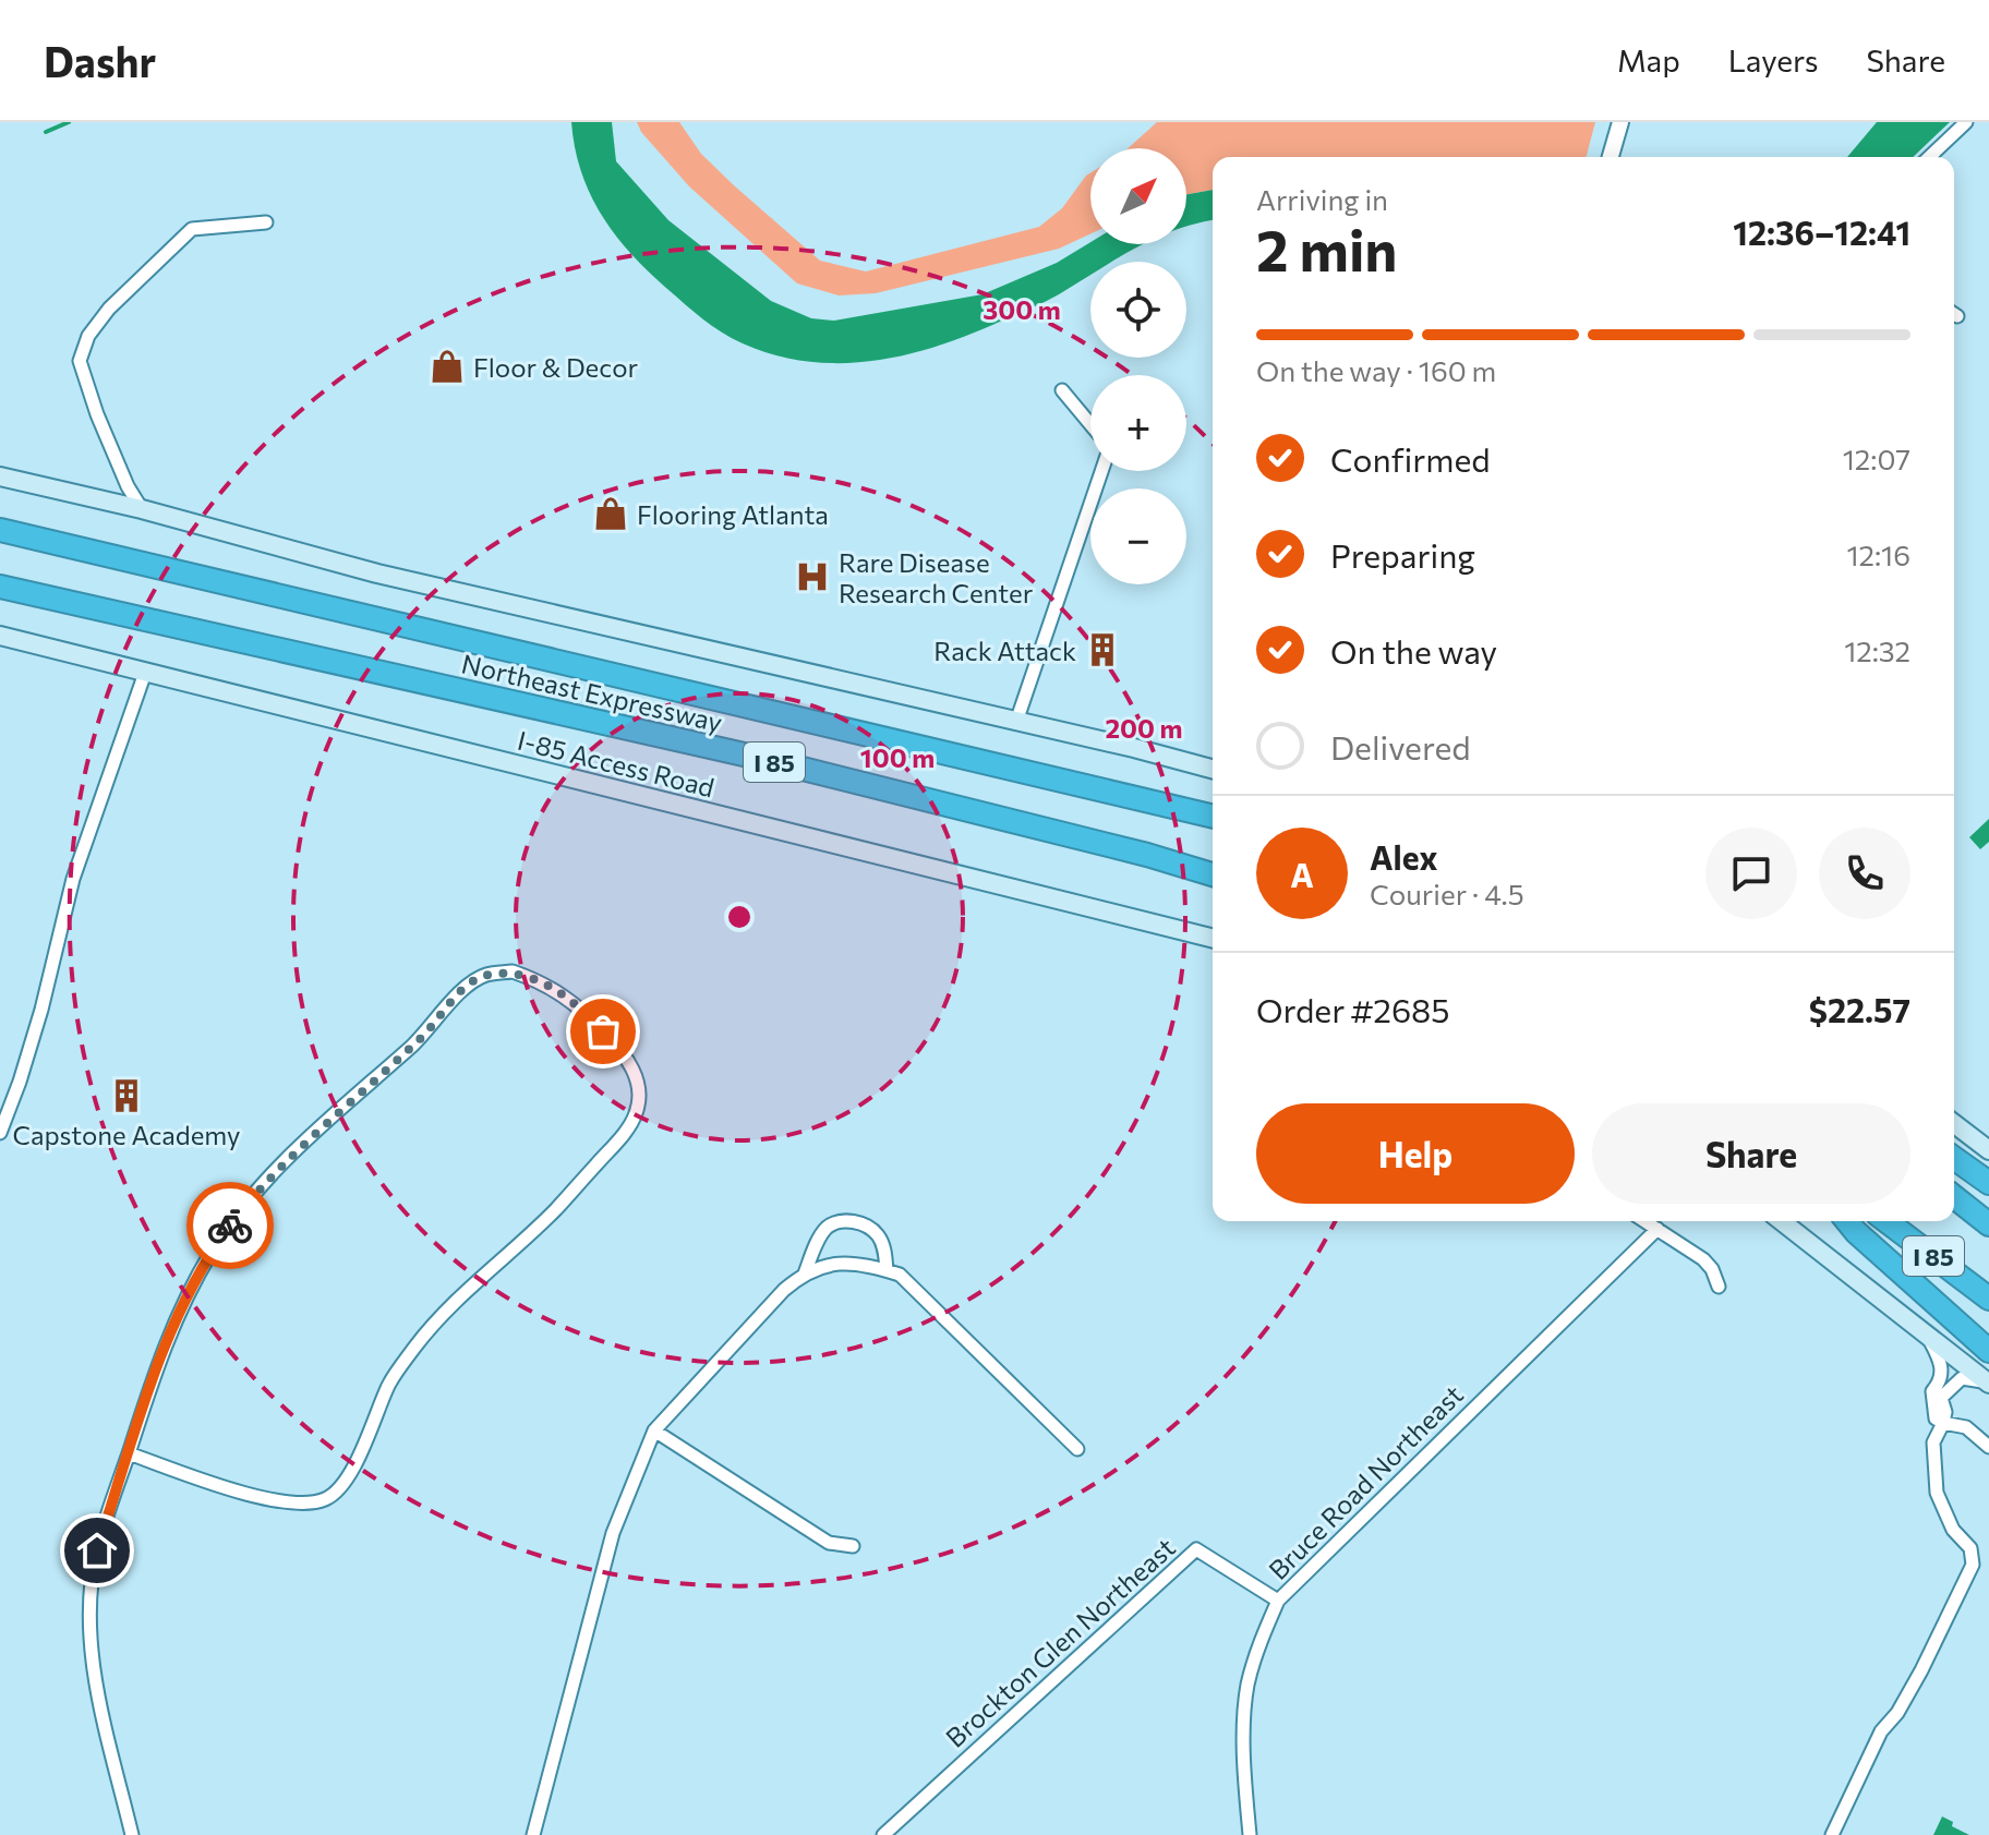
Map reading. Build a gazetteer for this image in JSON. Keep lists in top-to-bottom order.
{
  "streets": {
    "highway": ["Northeast Expressway", "I 85"],
    "main road": ["I-85 Access Road"],
    "street": ["Bruce Road Northeast", "Brockton Glen Northeast"]
  },
  "crossings": [
    ["Bruce Road Northeast", "Brockton Glen Northeast"]
  ],
  "places": {
    "shop": ["Floor & Decor", "Flooring Atlanta"],
    "hospital": ["Rare Disease Research Center"],
    "building": ["Rack Attack", "Capstone Academy"]
  },
  "north": "top right",
  "page": {
    "header": "Dashr",
    "nav": ["Map", "Layers", "Share"],
    "map_buttons": ["+", "−"],
    "heading": ["2 min", "Arriving in", "12:36–12:41"],
    "panel": [
      "Alex",
      "Courier · 4.5",
      "Order #2685",
      "$22.57"
    ],
    "bar": "On the way · 160 m",
    "list": [
      ["Confirmed", "12:07"],
      ["Preparing", "12:16"],
      ["On the way", "12:32"],
      "Delivered"
    ],
    "round": "A",
    "buttons": ["Help", "Share"]
  },
  "rings": ["300 m", "200 m", "100 m"]
}
